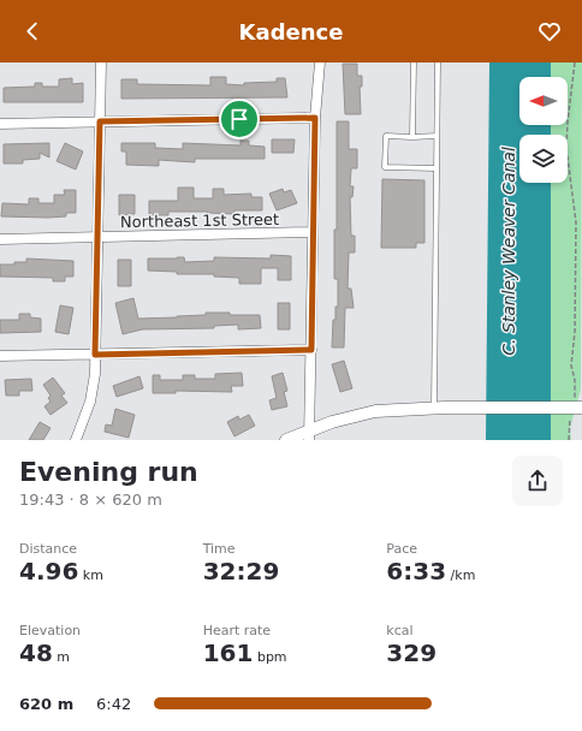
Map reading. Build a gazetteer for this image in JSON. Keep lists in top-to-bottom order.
{
  "streets": {
    "street": ["Northeast 1st Street"]
  },
  "water": ["C. Stanley Weaver Canal"],
  "north": "left",
  "page": {
    "header": "Kadence",
    "heading": ["Evening run", "19:43 · 8 × 620 m"],
    "stats": [
      ["Distance", "4.96 km"],
      ["Time", "32:29"],
      ["Pace", "6:33 /km"],
      ["Elevation", "48 m"],
      ["Heart rate", "161 bpm"],
      ["kcal", "329"]
    ],
    "list": [
      {
        "name": "620 m",
        "note": "6:42"
      }
    ]
  }
}
